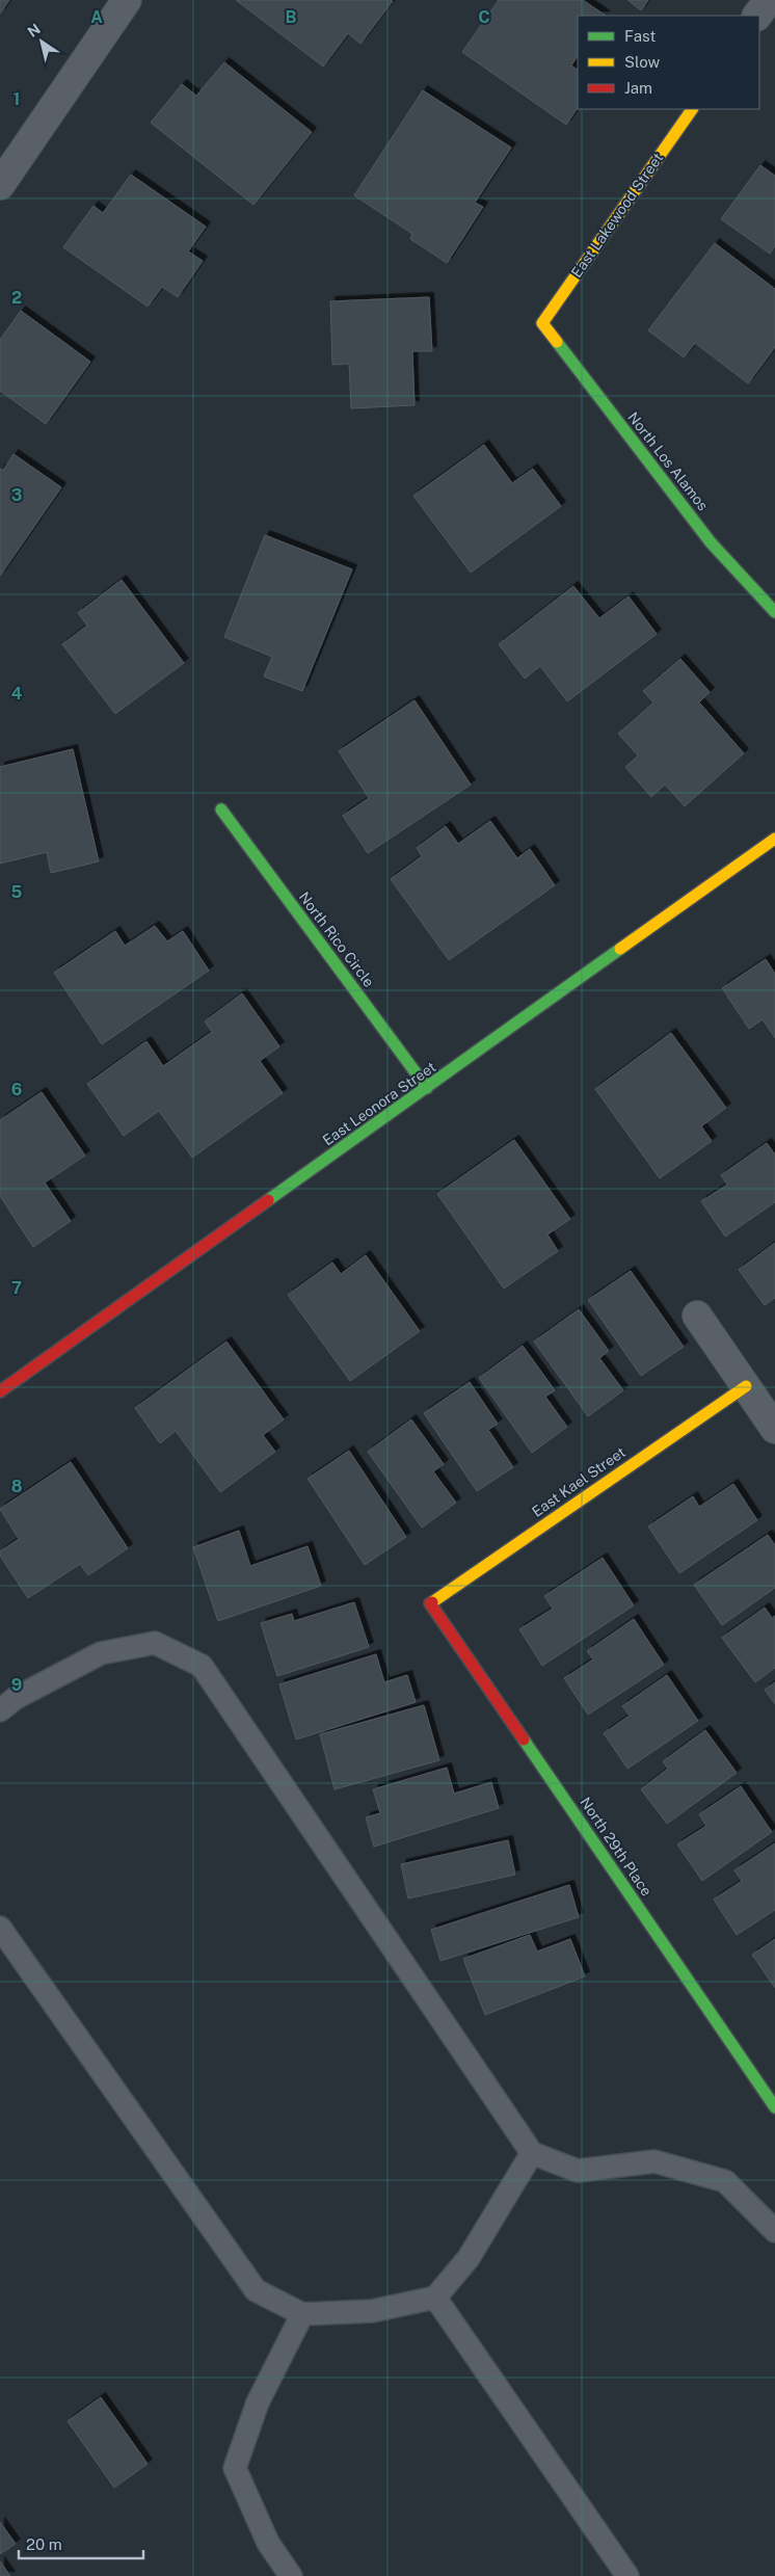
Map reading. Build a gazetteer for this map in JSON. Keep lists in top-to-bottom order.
{
  "streets": {
    "street": [
      "East Lakewood Street",
      "North Los Alamos",
      "North Rico Circle",
      "East Leonora Street",
      "East Kael Street",
      "North 29th Place"
    ]
  },
  "crossings": [
    ["East Lakewood Street", "North Los Alamos"],
    ["North Rico Circle", "East Leonora Street"],
    ["East Kael Street", "North 29th Place"]
  ],
  "legend": ["Fast", "Slow", "Jam"],
  "scale_bar": "20 m",
  "north": "top left",
  "grid": {
    "columns": ["A", "B", "C"],
    "rows": [
      "1",
      "2",
      "3",
      "4",
      "5",
      "6",
      "7",
      "8",
      "9"
    ]
  }
}
